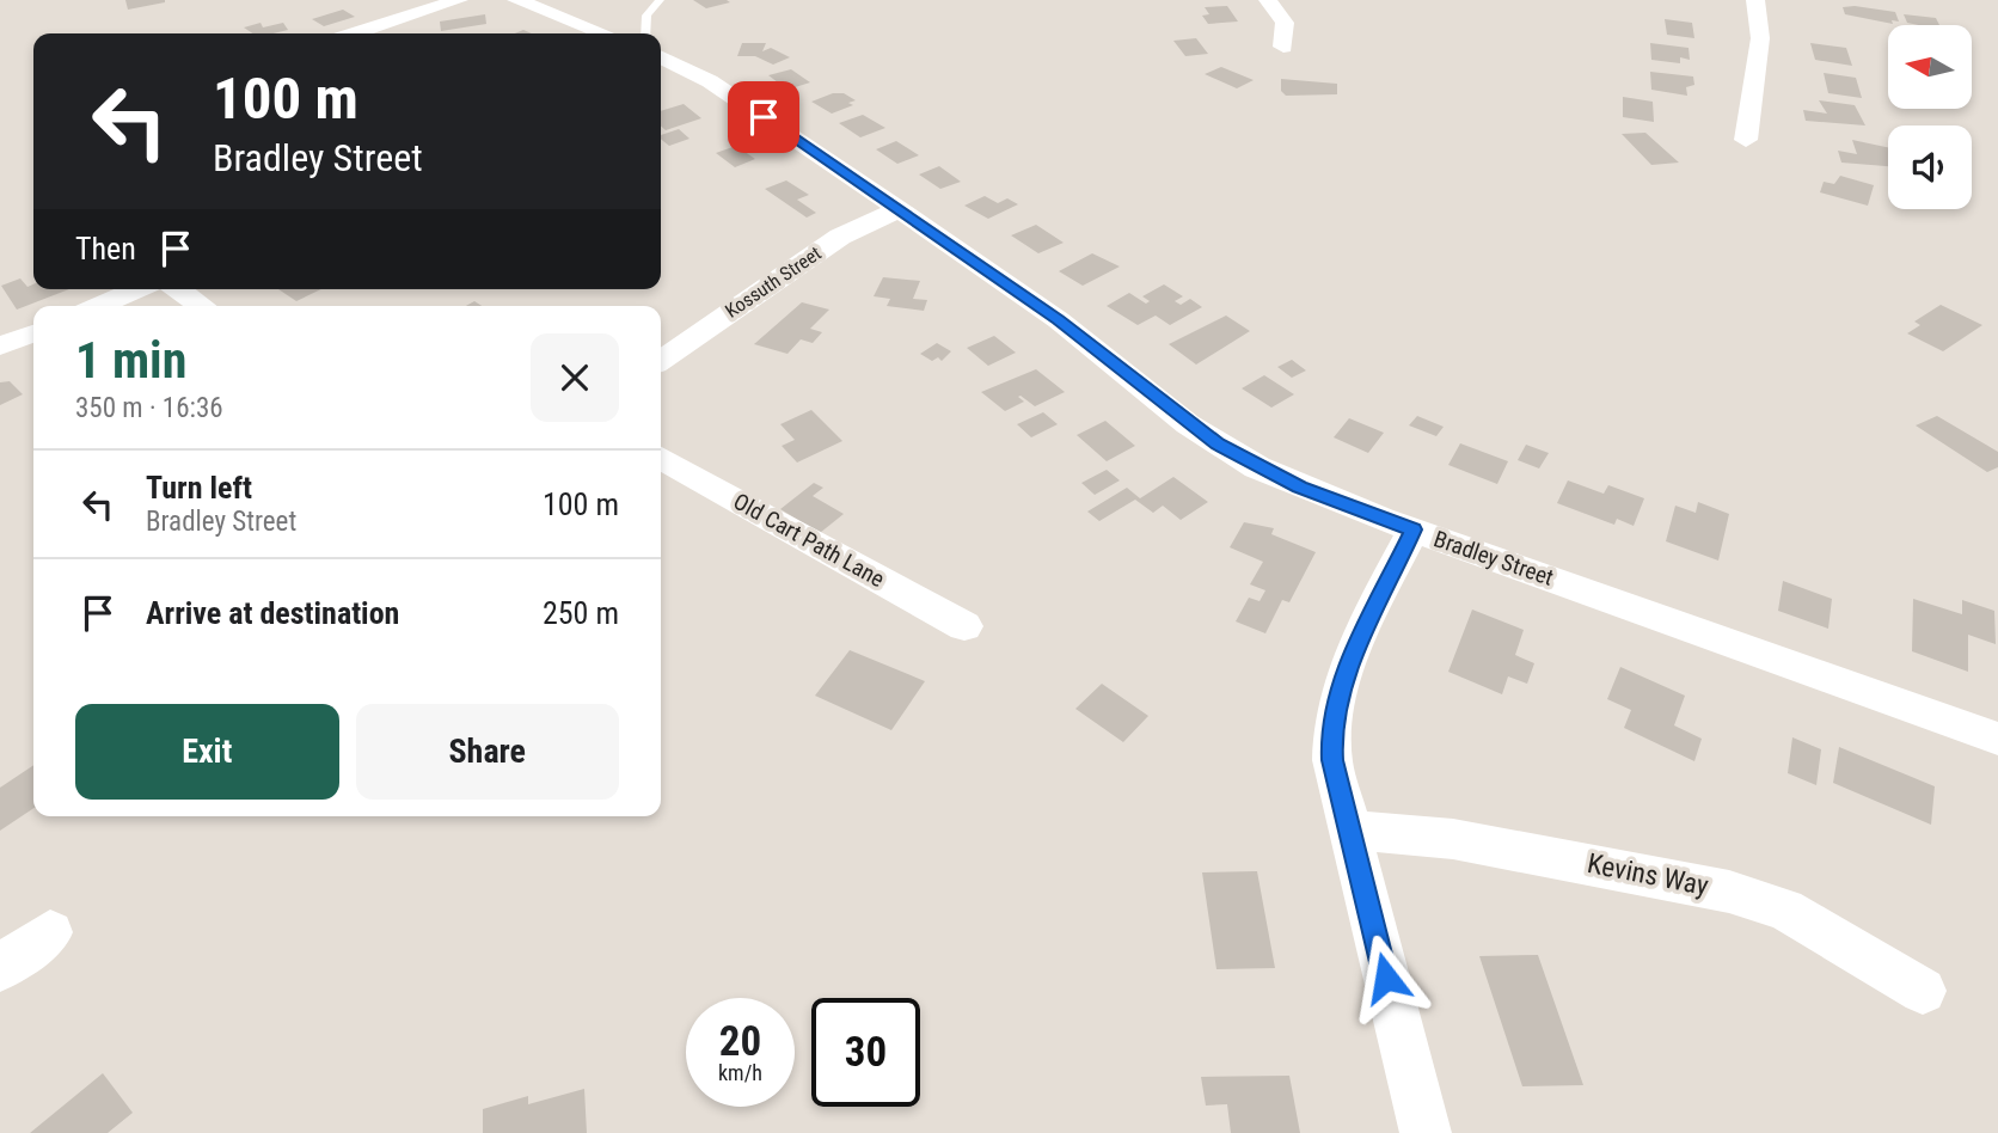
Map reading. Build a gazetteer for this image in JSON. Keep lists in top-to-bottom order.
{
  "streets": {
    "street": [
      "Kossuth Street",
      "Old Cart Path Lane",
      "Bradley Street",
      "Kevins Way"
    ]
  },
  "crossings": [
    ["Kossuth Street", "Bradley Street"]
  ],
  "north": "left",
  "page": {
    "turn": ["100 m", "Bradley Street"],
    "then": "Then",
    "heading": ["1 min", "350 m · 16:36"],
    "list": [
      {
        "name": "Turn left",
        "note": "Bradley Street",
        "value": "100 m"
      },
      {
        "name": "Arrive at destination",
        "value": "250 m"
      }
    ],
    "buttons": ["Exit", "Share"],
    "speed": "20 km/h",
    "limit": "30"
  }
}
